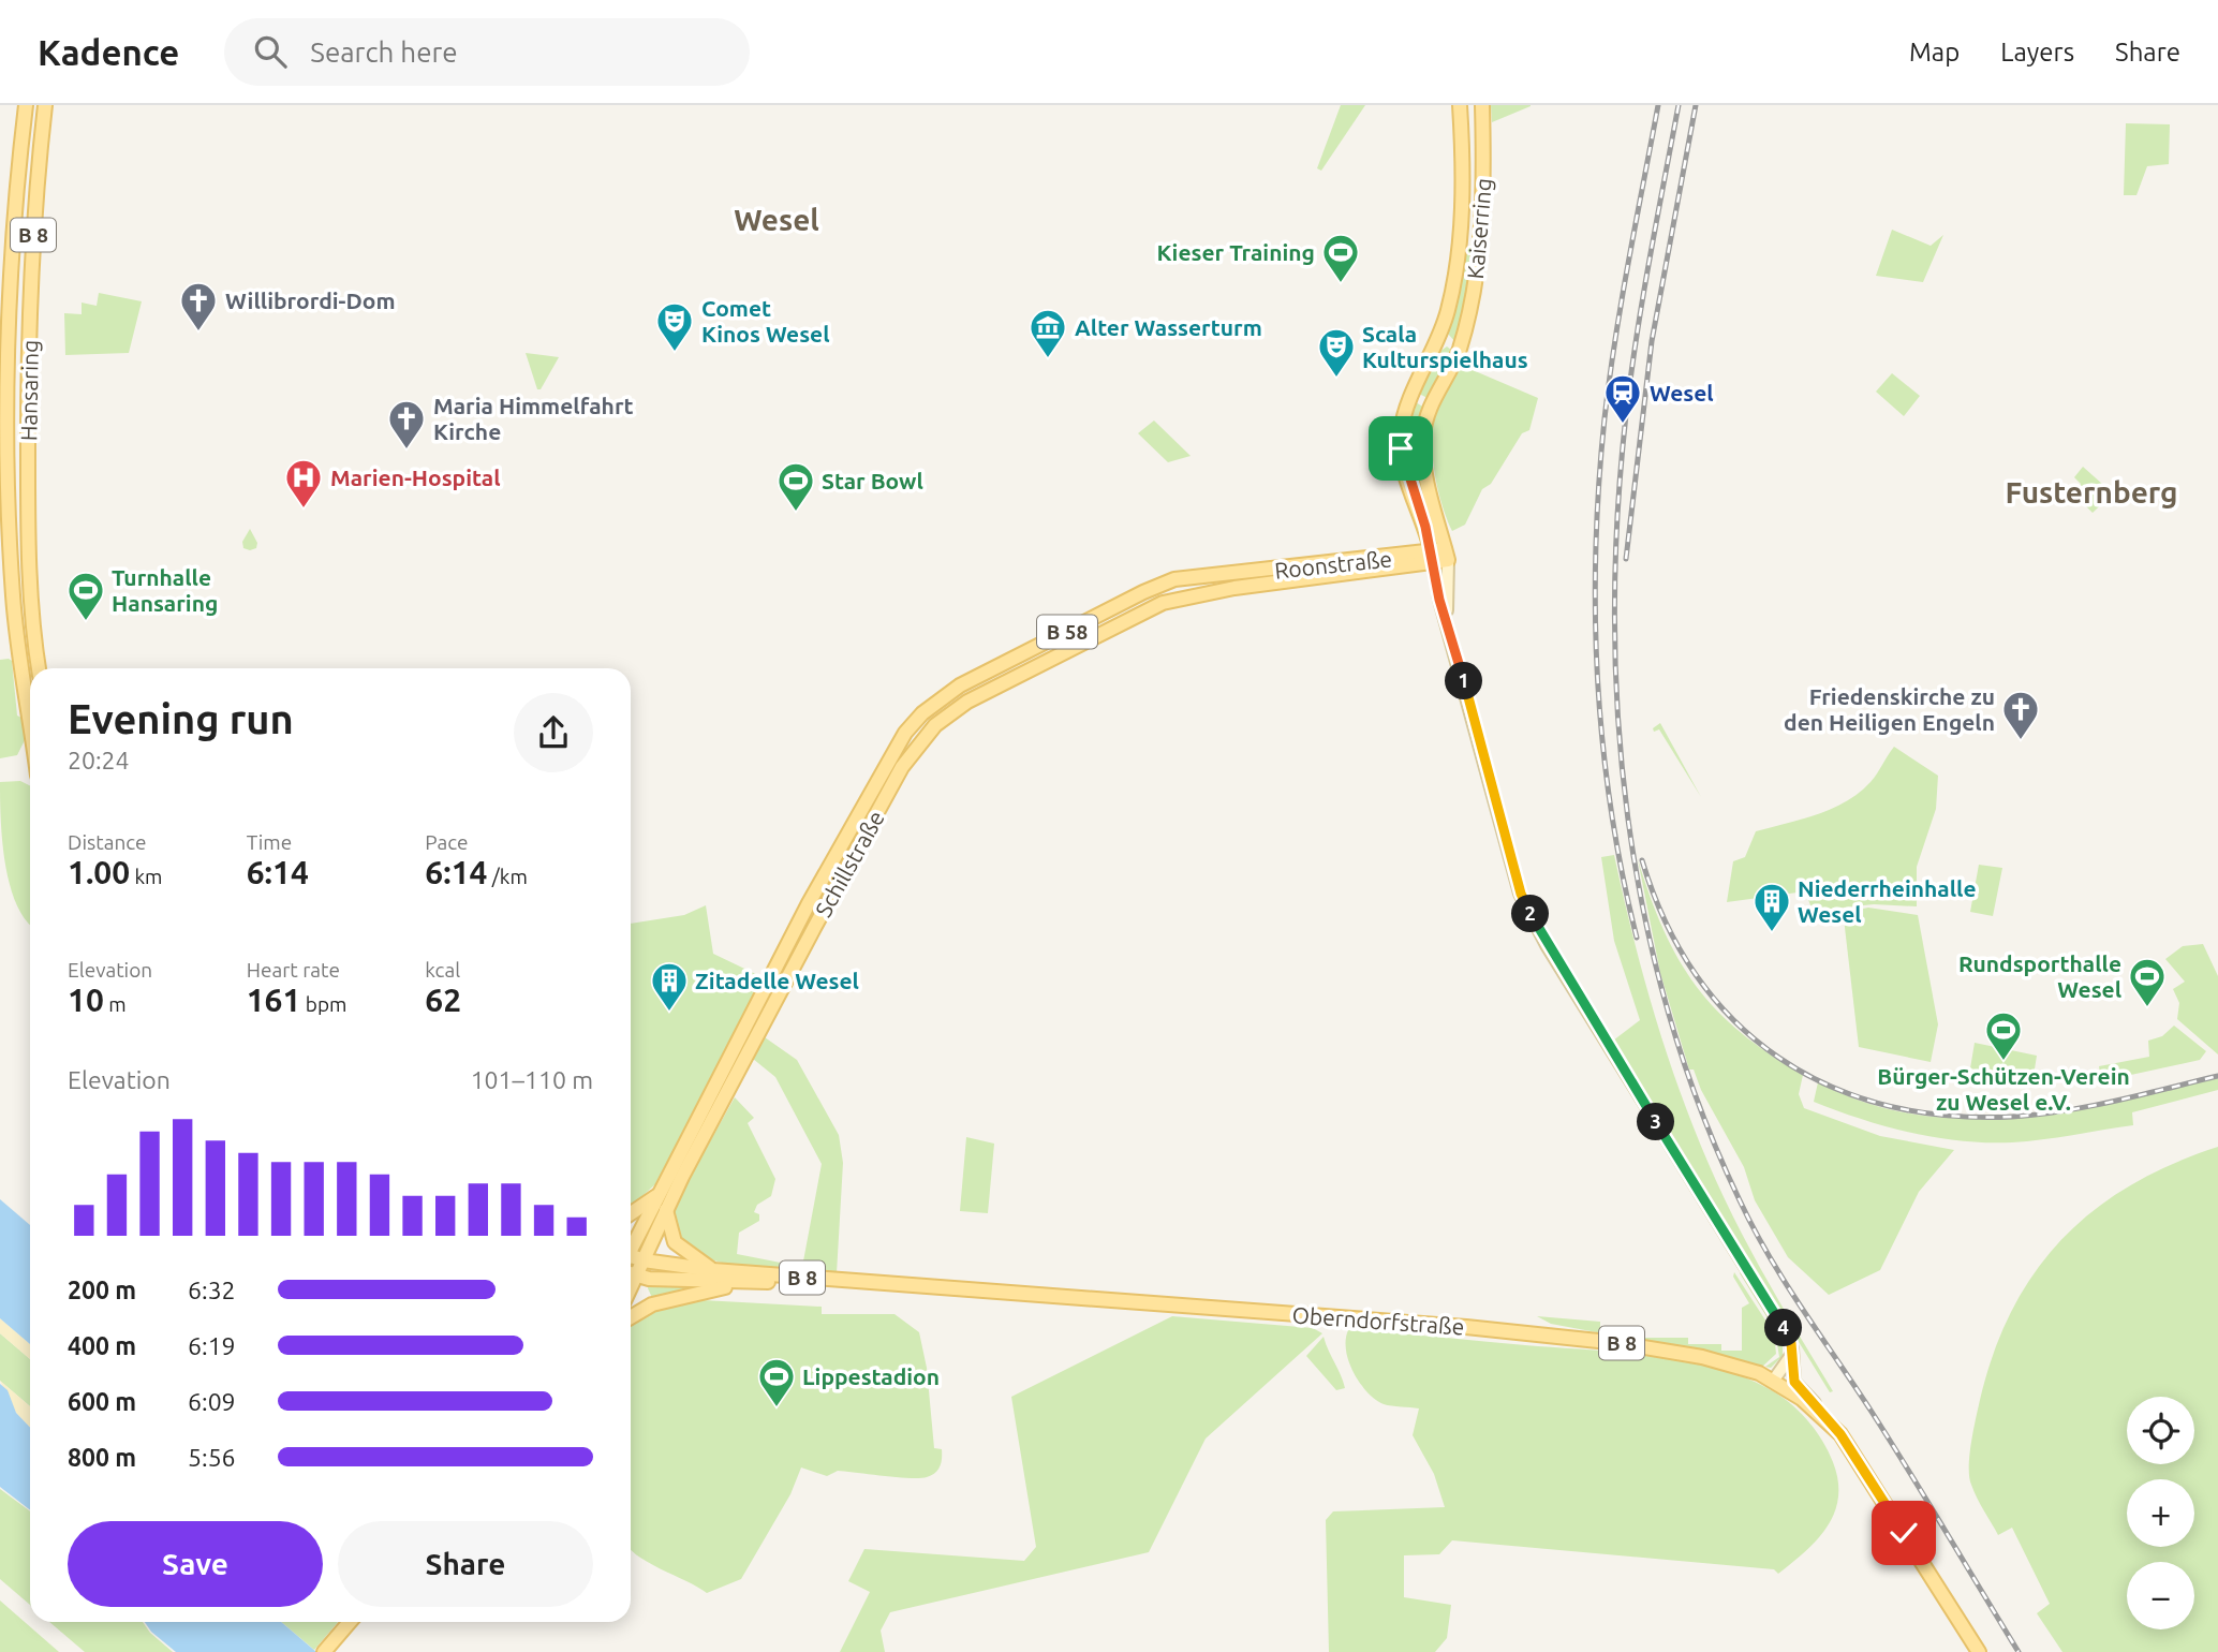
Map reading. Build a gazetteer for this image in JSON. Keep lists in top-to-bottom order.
{
  "streets": {
    "main road": [
      "Kaiserring",
      "B 8",
      "Hansaring",
      "Roonstraße",
      "B 58",
      "Schillstraße",
      "Oberndorfstraße"
    ]
  },
  "crossings": [
    ["Kaiserring", "Roonstraße"],
    ["B 8", "Schillstraße"],
    ["B 8", "Oberndorfstraße"],
    ["Roonstraße", "Schillstraße"],
    ["Schillstraße", "Oberndorfstraße"]
  ],
  "districts": ["Wesel", "Fusternberg"],
  "places": {
    "sports": [
      "Kieser Training",
      "Star Bowl",
      "Turnhalle Hansaring",
      "Rundsporthalle Wesel",
      "Bürger-Schützen-Verein zu Wesel e.V.",
      "Lippestadion"
    ],
    "church": ["Willibrordi-Dom", "Maria Himmelfahrt Kirche", "Friedenskirche zu den Heiligen Engeln"],
    "theatre": ["Comet Kinos Wesel", "Scala Kulturspielhaus"],
    "museum": ["Alter Wasserturm"],
    "station": ["Wesel"],
    "hospital": ["Marien-Hospital"],
    "building": ["Niederrheinhalle Wesel", "Zitadelle Wesel"]
  },
  "page": {
    "header": "Kadence",
    "search": "Search here",
    "nav": ["Map", "Layers", "Share"],
    "pins": [
      "1",
      "2",
      "3",
      "4"
    ],
    "heading": ["Evening run", "20:24"],
    "stats": [
      ["Distance", "1.00 km"],
      ["Time", "6:14"],
      ["Pace", "6:14 /km"],
      ["Elevation", "10 m"],
      ["Heart rate", "161 bpm"],
      ["kcal", "62"]
    ],
    "chart": ["Elevation", "101–110 m"],
    "list": [
      {
        "name": "200 m",
        "note": "6:32"
      },
      {
        "name": "400 m",
        "note": "6:19"
      },
      {
        "name": "600 m",
        "note": "6:09"
      },
      {
        "name": "800 m",
        "note": "5:56"
      }
    ],
    "map_buttons": ["+", "−"],
    "buttons": ["Save", "Share"]
  }
}
